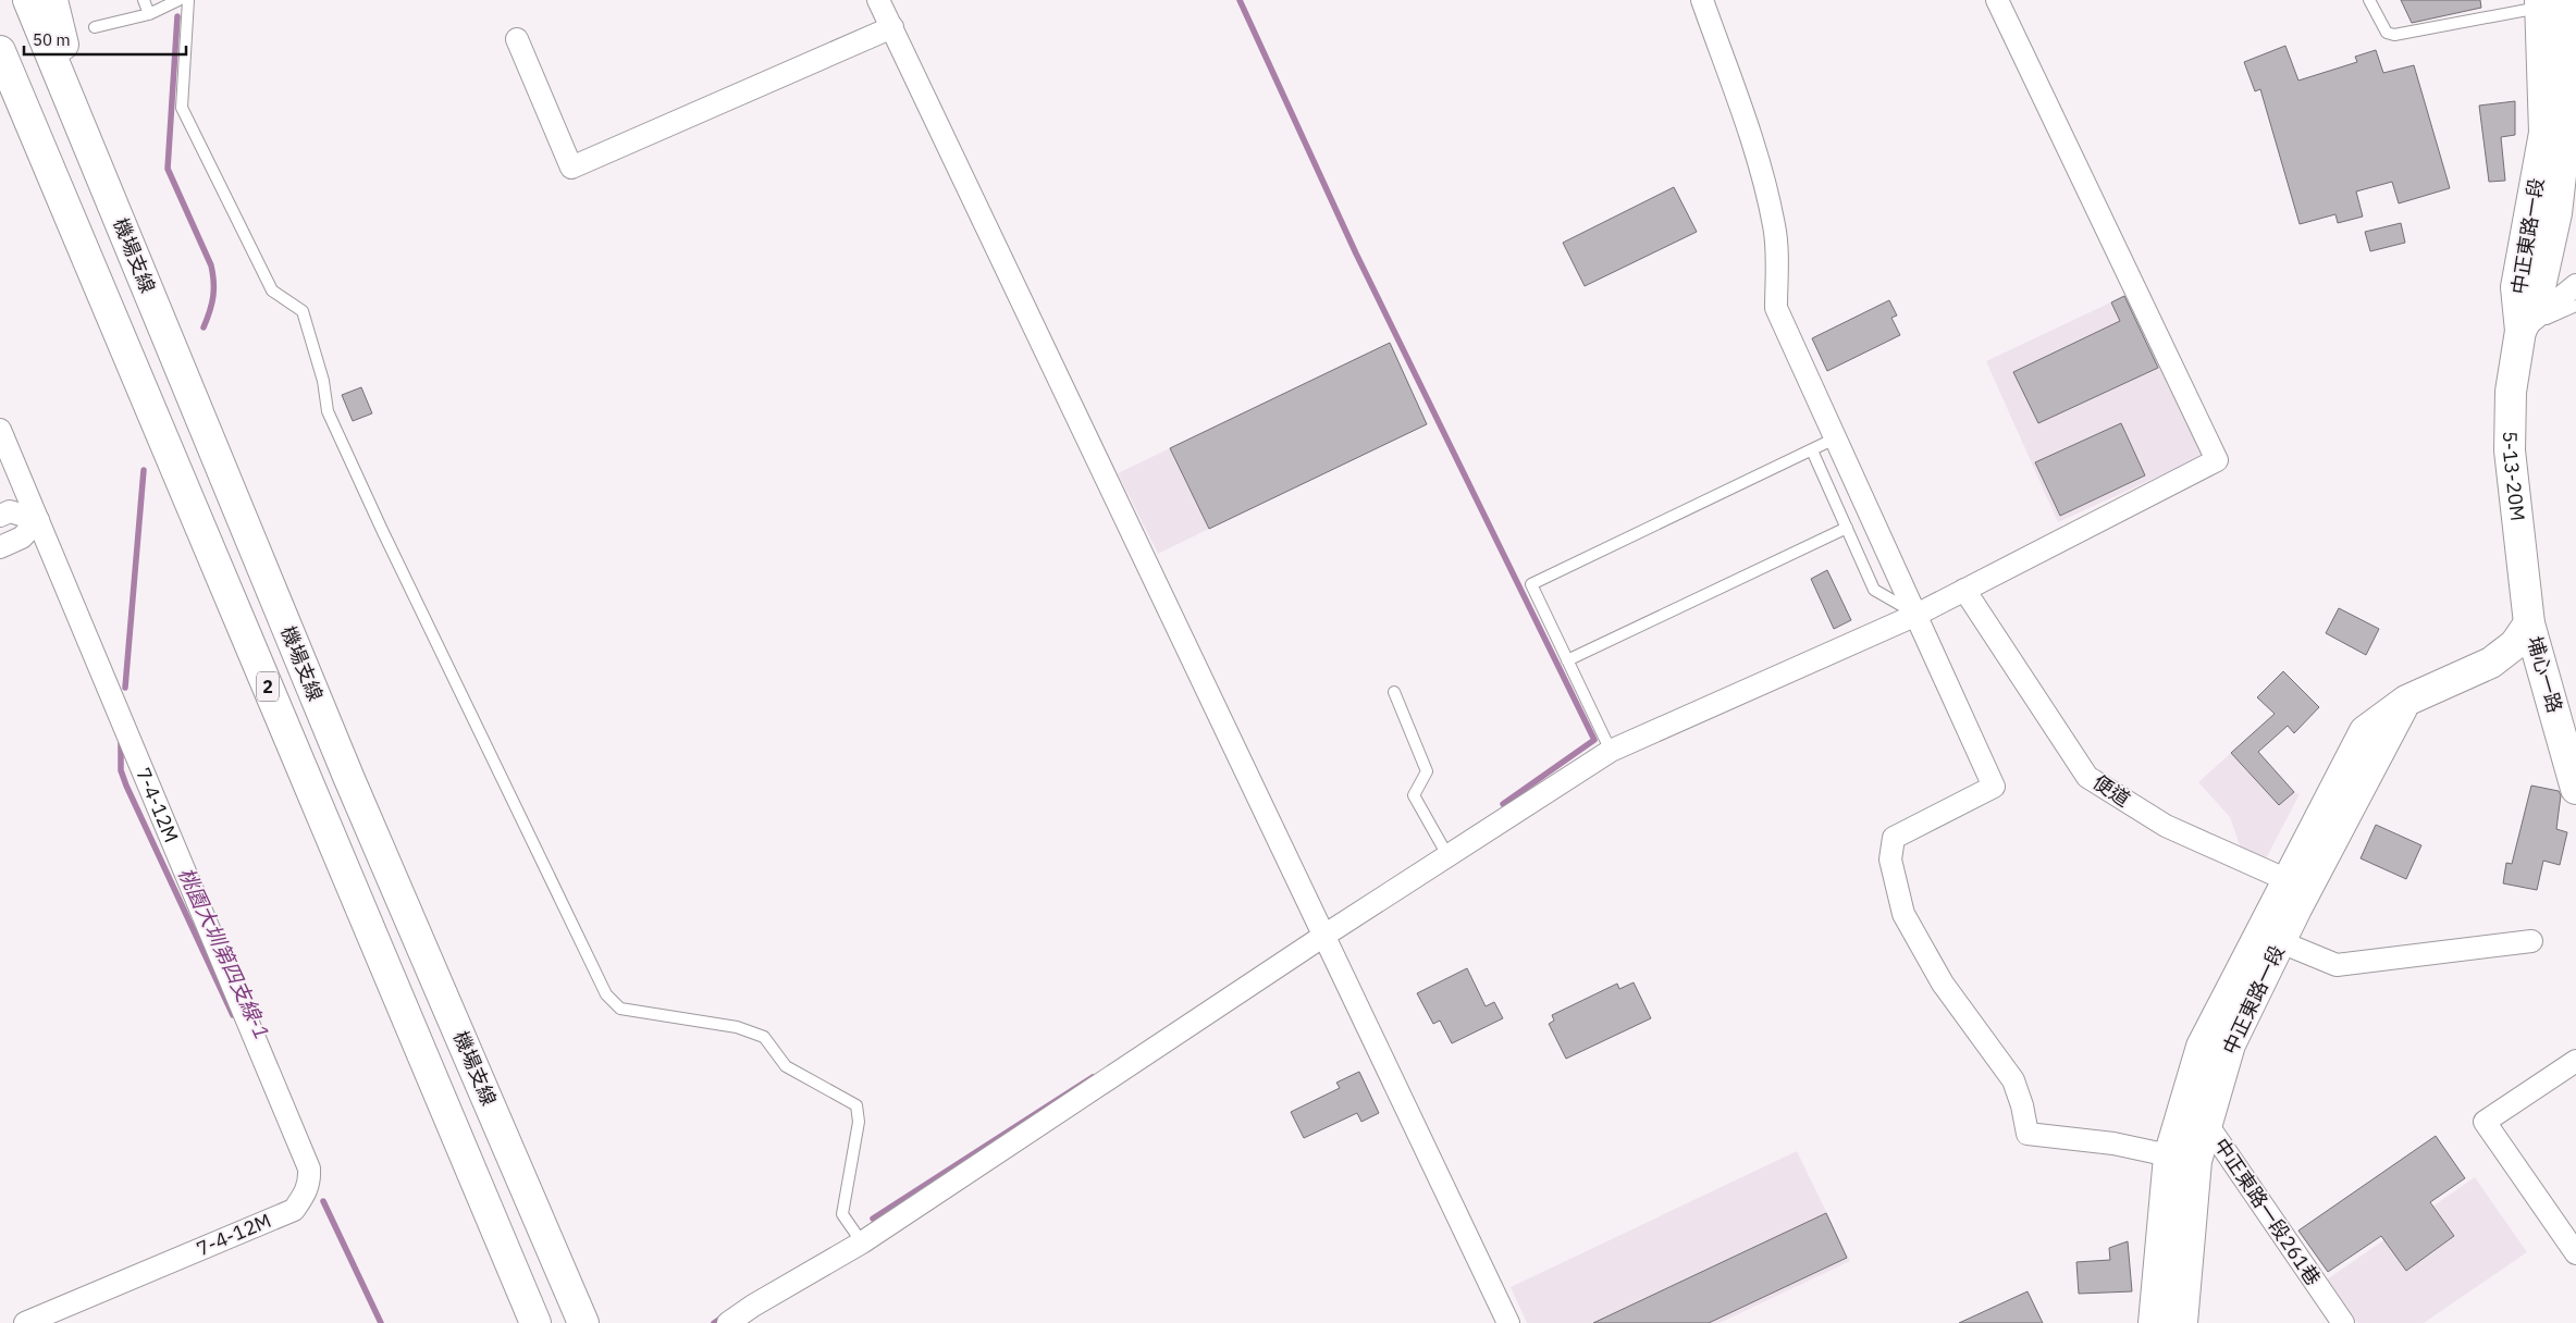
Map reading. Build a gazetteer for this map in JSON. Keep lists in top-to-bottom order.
{
  "streets": {
    "main road": [
      "中正東路一段",
      "機場支線",
      "5-13-20M",
      "埔心一路",
      "2"
    ],
    "street": ["便道", "7-4-12M", "中正東路一段261巷"]
  },
  "crossings": [
    ["中正東路一段", "5-13-20M"],
    ["中正東路一段", "便道"],
    ["中正東路一段", "中正東路一段261巷"],
    ["5-13-20M", "埔心一路"]
  ],
  "water": ["桃園大圳第四支線-1"],
  "scale_bar": "50 m"
}
